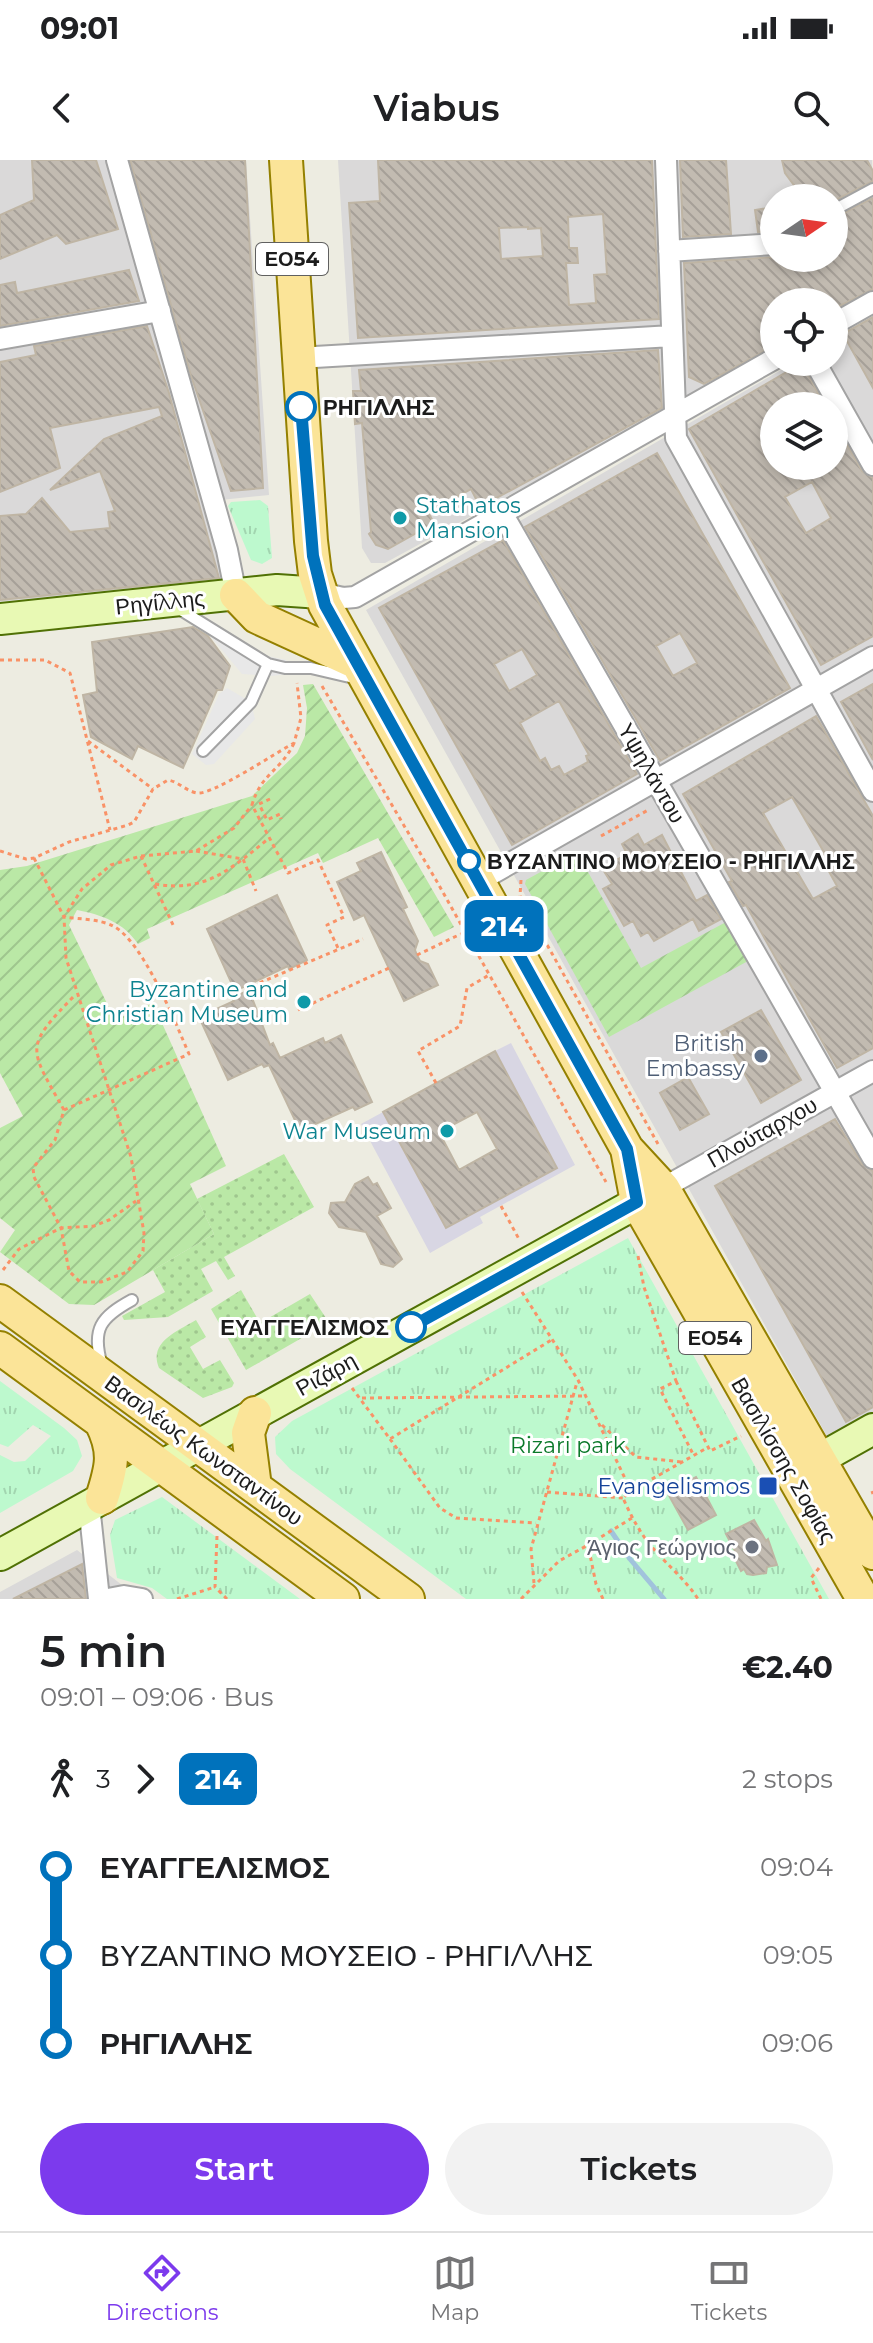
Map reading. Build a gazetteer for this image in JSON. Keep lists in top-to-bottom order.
{
  "streets": {
    "main road": ["ΕΟ54", "Βασιλέως Κωνσταντίνου", "Βασιλίσσης Σοφίας"],
    "street": [
      "Ρηγίλλης",
      "Υψηλάντου",
      "Πλούταρχου",
      "Ριζάρη"
    ]
  },
  "crossings": [
    ["Ρηγίλλης", "Βασιλίσσης Σοφίας"],
    ["Υψηλάντου", "Πλούταρχου"],
    ["Πλούταρχου", "Ριζάρη"],
    ["Πλούταρχου", "Βασιλίσσης Σοφίας"],
    ["Ριζάρη", "Βασιλέως Κωνσταντίνου"],
    ["Ριζάρη", "Βασιλίσσης Σοφίας"]
  ],
  "parks": ["Rizari park"],
  "places": {
    "other": [
      "ΡΗΓΙΛΛΗΣ",
      "Stathatos Mansion",
      "ΒΥΖΑΝΤΙΝΟ ΜΟΥΣΕΙΟ - ΡΗΓΙΛΛΗΣ",
      "Byzantine and Christian Museum",
      "British Embassy",
      "War Museum",
      "ΕΥΑΓΓΕΛΙΣΜΟΣ",
      "Άγιος Γεώργιος"
    ],
    "transit": ["Evangelismos"]
  },
  "lines": ["bus line 214"],
  "north": "right",
  "page": {
    "status": "09:01",
    "header": "Viabus",
    "on_map": "214",
    "heading": ["5 min", "09:01 – 09:06 · Bus", "€2.40"],
    "legs": ["3", "214", "2 stops"],
    "list": [
      {
        "name": "ΕΥΑΓΓΕΛΙΣΜΟΣ",
        "value": "09:04"
      },
      {
        "name": "ΒΥΖΑΝΤΙΝΟ ΜΟΥΣΕΙΟ - ΡΗΓΙΛΛΗΣ",
        "value": "09:05"
      },
      {
        "name": "ΡΗΓΙΛΛΗΣ",
        "value": "09:06"
      }
    ],
    "buttons": ["Start", "Tickets"],
    "tabs": ["Directions", "Map", "Tickets"]
  }
}
